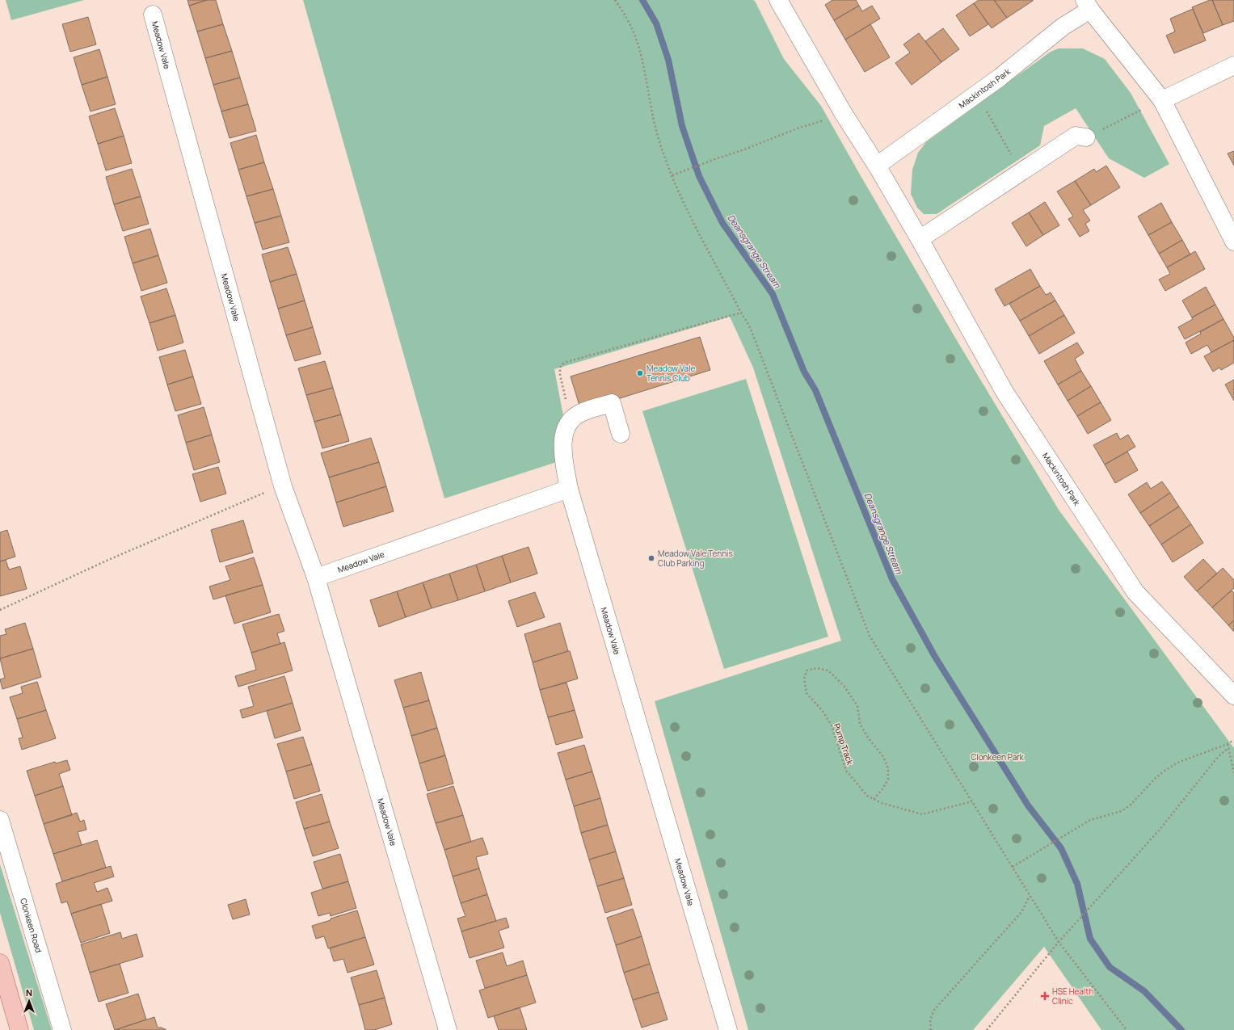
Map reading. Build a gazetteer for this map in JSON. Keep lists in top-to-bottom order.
{
  "streets": {
    "street": ["Meadow Vale", "Mackintosh Park", "Clonkeen Road"],
    "path": ["Pump Track"]
  },
  "water": ["Deansgrange Stream"],
  "parks": ["Clonkeen Park"],
  "places": {
    "other": ["Meadow Vale Tennis Club", "Meadow Vale Tennis Club Parking"],
    "health": ["HSE Health Clinic"]
  },
  "north": "top"
}
